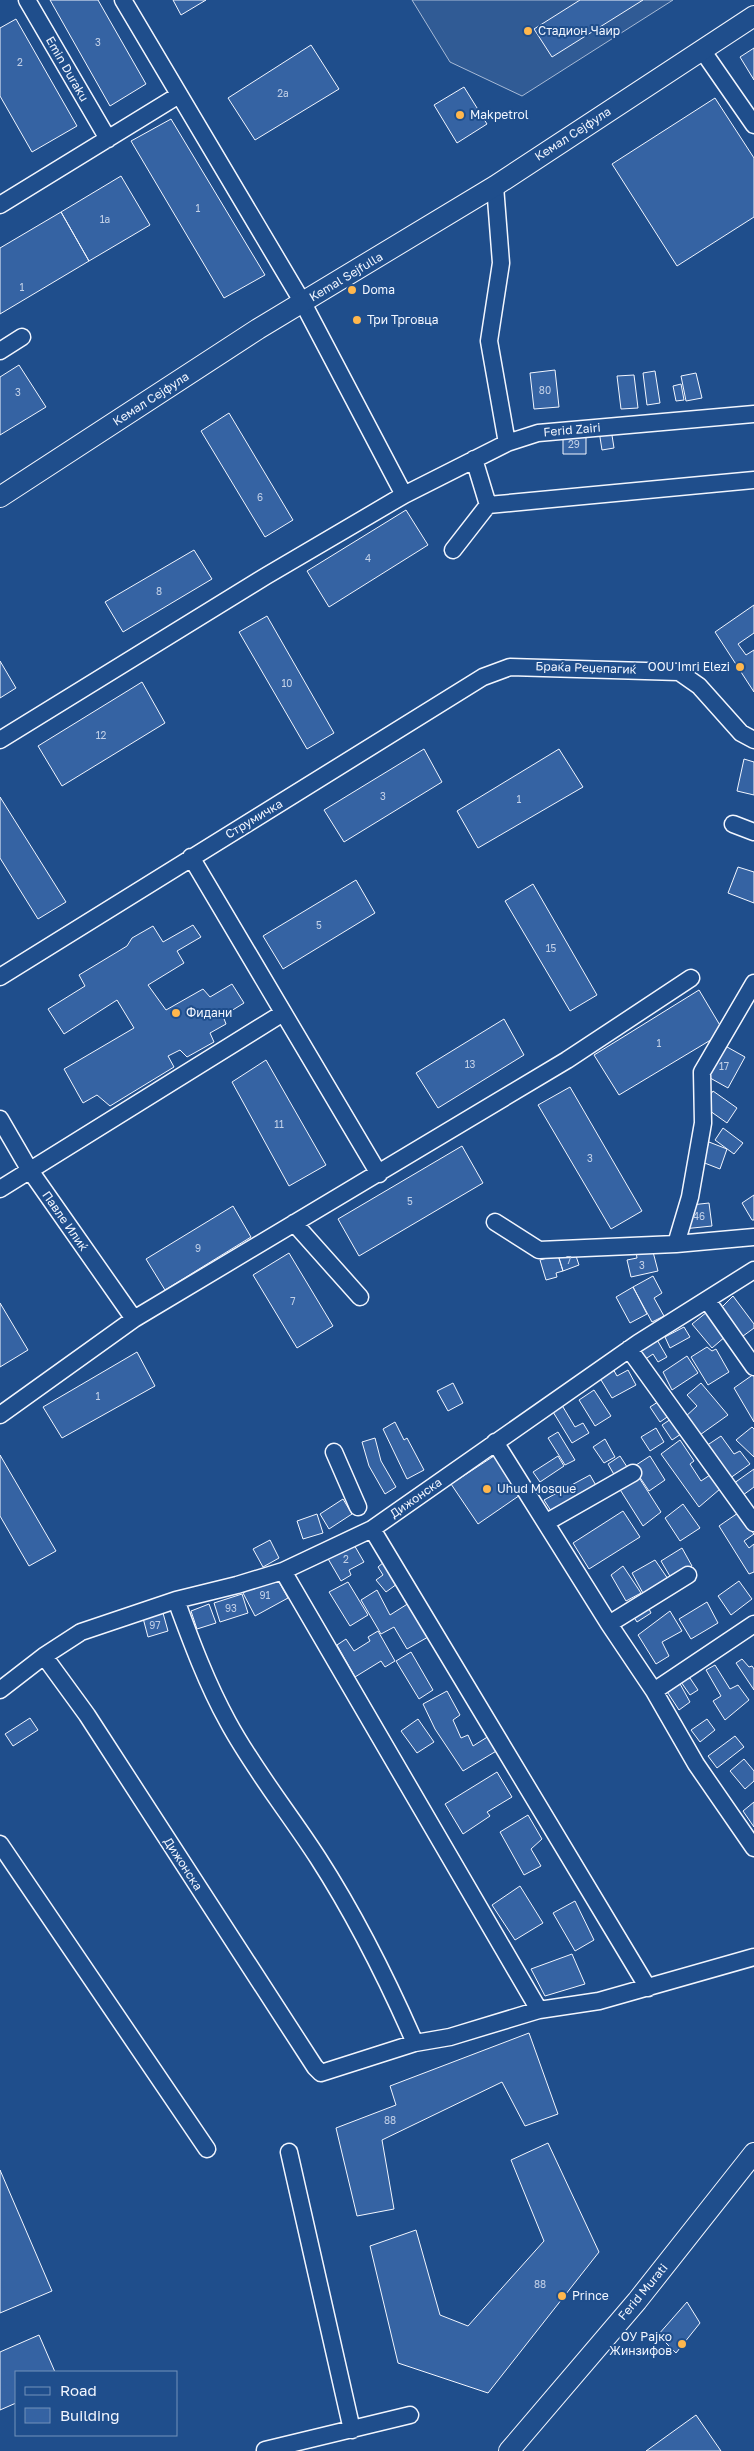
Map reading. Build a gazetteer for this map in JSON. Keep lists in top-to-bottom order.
{
  "streets": {
    "street": [
      "Emin Duraku",
      "Кемал Сејфула",
      "Kemal Sejfulla",
      "Ferid Zairi",
      "Браќа Реџепагиќ",
      "Струмичка",
      "Павле Илиќ",
      "Дижонска",
      "Ferid Murati"
    ]
  },
  "crossings": [
    ["Кемал Сејфула", "Kemal Sejfulla"],
    ["Браќа Реџепагиќ", "Струмичка"]
  ],
  "places": [
    "Стадион Чаир",
    "Makpetrol",
    "Doma",
    "Три Трговца",
    "OOU Imri Elezi",
    "Фидани",
    "Uhud Mosque",
    "Prince",
    "ОУ Рајко Жинзифов"
  ],
  "house_numbers": [
    "3",
    "2",
    "2а",
    "1",
    "1а",
    "1",
    "80",
    "3",
    "29",
    "6",
    "4",
    "8",
    "10",
    "12",
    "3",
    "1",
    "5",
    "15",
    "1",
    "13",
    "17",
    "11",
    "3",
    "5",
    "46",
    "9",
    "7",
    "3",
    "7",
    "1",
    "2",
    "91",
    "93",
    "97",
    "88",
    "88"
  ],
  "legend": ["Road", "Building"]
}
